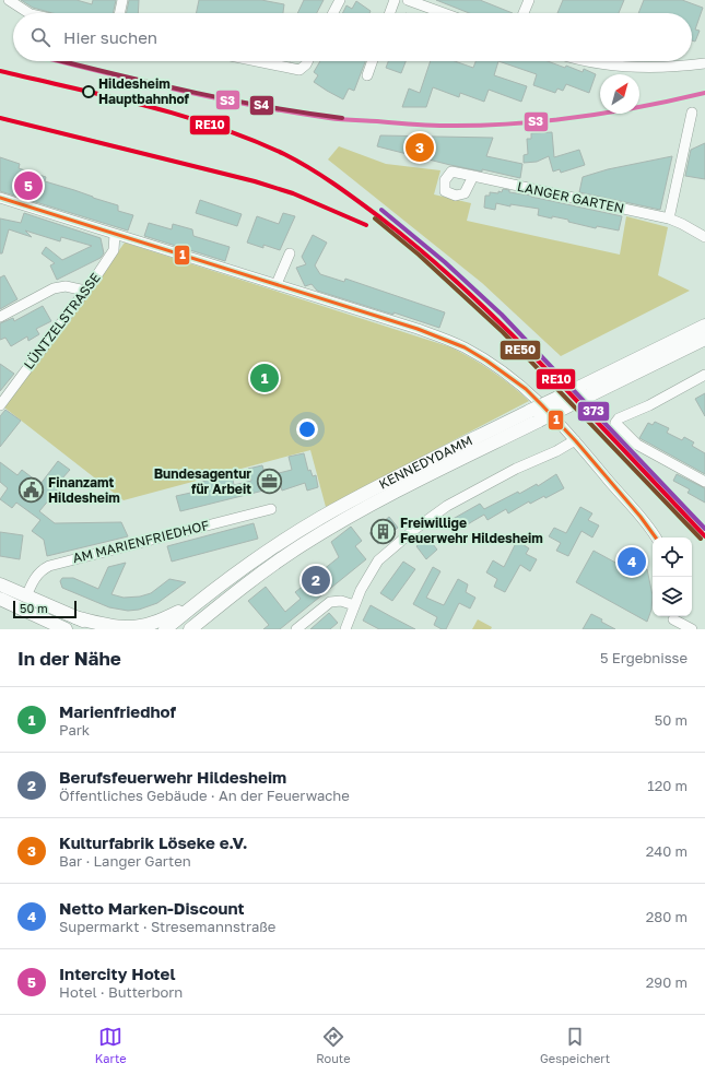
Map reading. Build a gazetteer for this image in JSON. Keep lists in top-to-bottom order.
{
  "streets": {
    "main road": ["KENNEDYDAMM"],
    "street": ["LANGER GARTEN", "LÜNTZELSTRASSE", "AM MARIENFRIEDHOF"]
  },
  "places": {
    "other": ["Hildesheim Hauptbahnhof"],
    "office": ["Bundesagentur für Arbeit"],
    "public building": ["Finanzamt Hildesheim"],
    "building": ["Freiwillige Feuerwehr Hildesheim"]
  },
  "lines": [
    "transit line S3",
    "transit line S4",
    "transit line RE10",
    "transit line 1",
    "transit line 373",
    "transit line RE50"
  ],
  "scale_bar": "50 m",
  "north": "top right",
  "page": {
    "search": "Hier suchen",
    "pins": [
      "3",
      "5",
      "1",
      "4",
      "2"
    ],
    "scale": "50 m",
    "heading": ["In der Nähe", "5 Ergebnisse"],
    "list": [
      {
        "mark": "1",
        "name": "Marienfriedhof",
        "note": "Park",
        "value": "50 m"
      },
      {
        "mark": "2",
        "name": "Berufsfeuerwehr Hildesheim",
        "note": "Öffentliches Gebäude · An der Feuerwache",
        "value": "120 m"
      },
      {
        "mark": "3",
        "name": "Kulturfabrik Löseke e.V.",
        "note": "Bar · Langer Garten",
        "value": "240 m"
      },
      {
        "mark": "4",
        "name": "Netto Marken-Discount",
        "note": "Supermarkt · Stresemannstraße",
        "value": "280 m"
      },
      {
        "mark": "5",
        "name": "Intercity Hotel",
        "note": "Hotel · Butterborn",
        "value": "290 m"
      }
    ],
    "nav": ["Karte", "Route", "Gespeichert"]
  }
}
